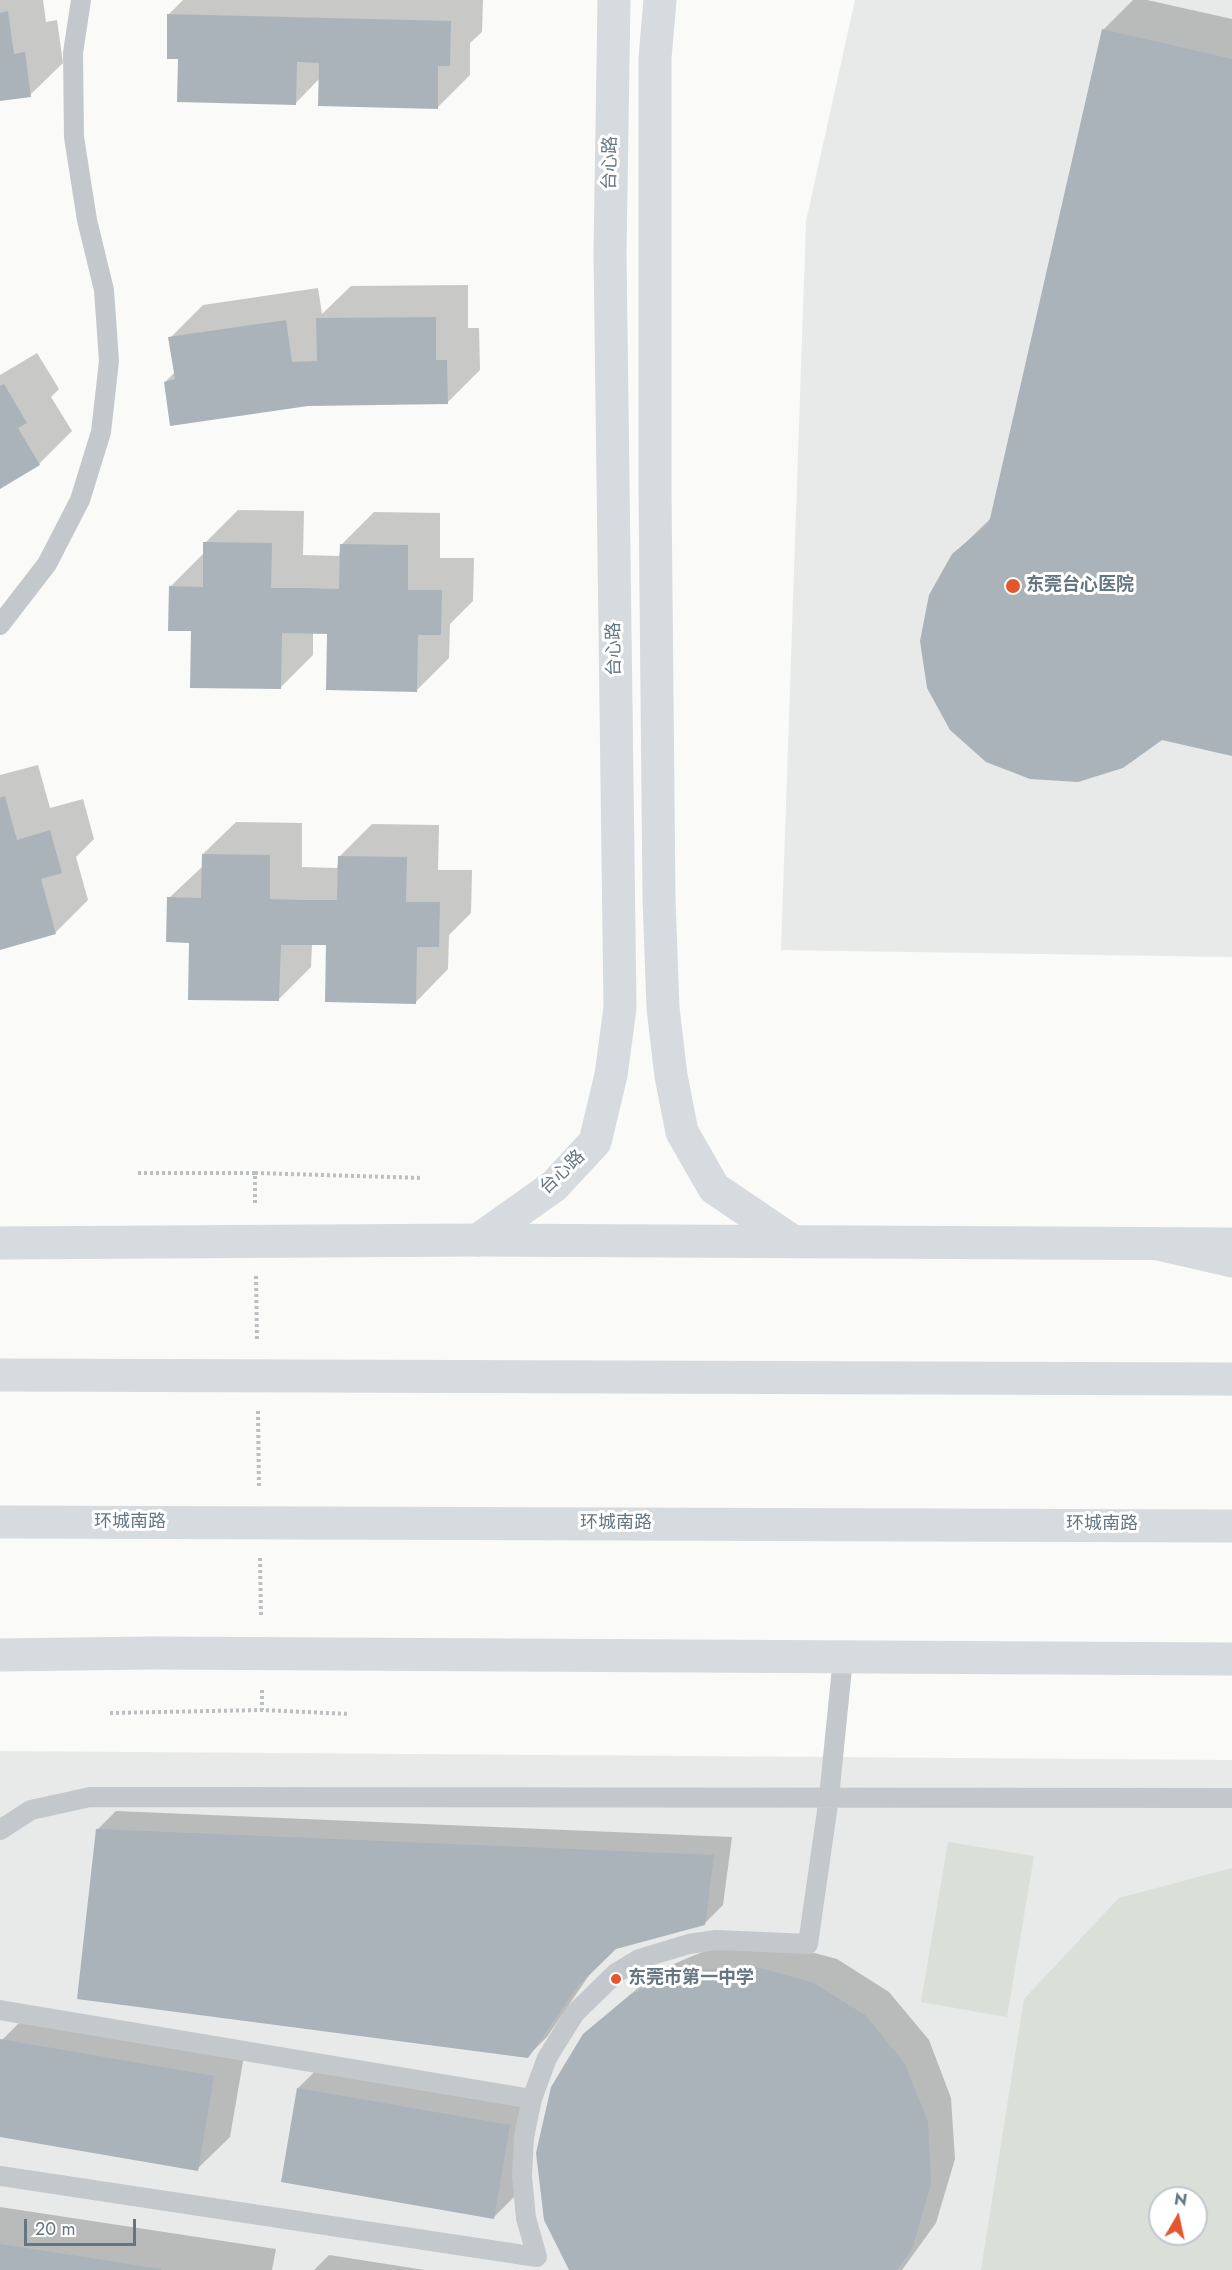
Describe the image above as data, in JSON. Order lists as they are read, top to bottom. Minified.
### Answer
{"streets":{"main road":["台心路","环城南路"]},"places":["东莞台心医院","东莞市第一中学"],"scale_bar":"20 m","north":"top"}
